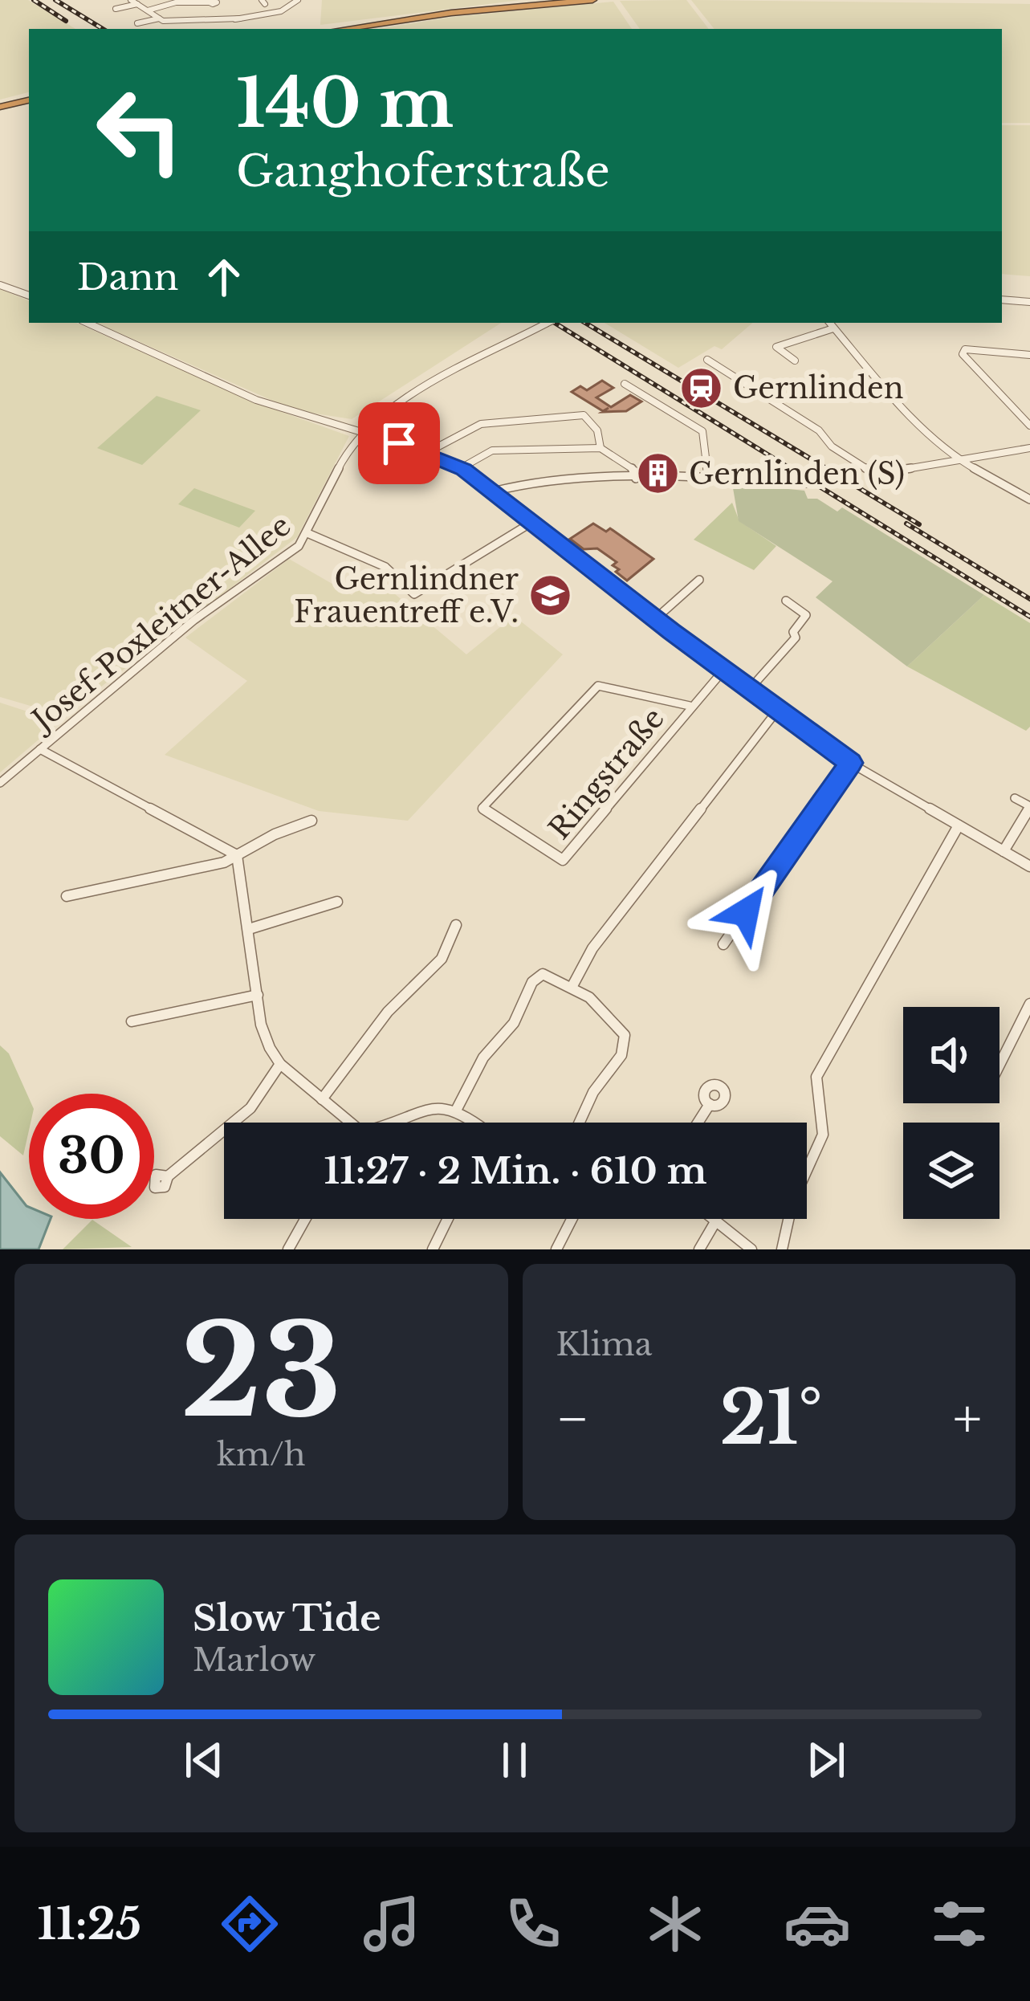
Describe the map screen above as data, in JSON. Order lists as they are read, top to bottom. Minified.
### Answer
{"streets":{"street":["Josef-Poxleitner-Allee","Ringstraße"]},"places":{"station":["Gernlinden"],"building":["Gernlinden (S)"],"school or university":["Gernlindner Frauentreff e.V."]},"page":{"turn":["140 m","Ganghoferstraße"],"then":"Dann","limit":"30","trip":"11:27 · 2 Min. · 610 m","tile":[["23","km/h"],"Klima"],"heat":["−","21°","+"],"song":["Slow Tide","Marlow"],"tabs":"11:25"}}
